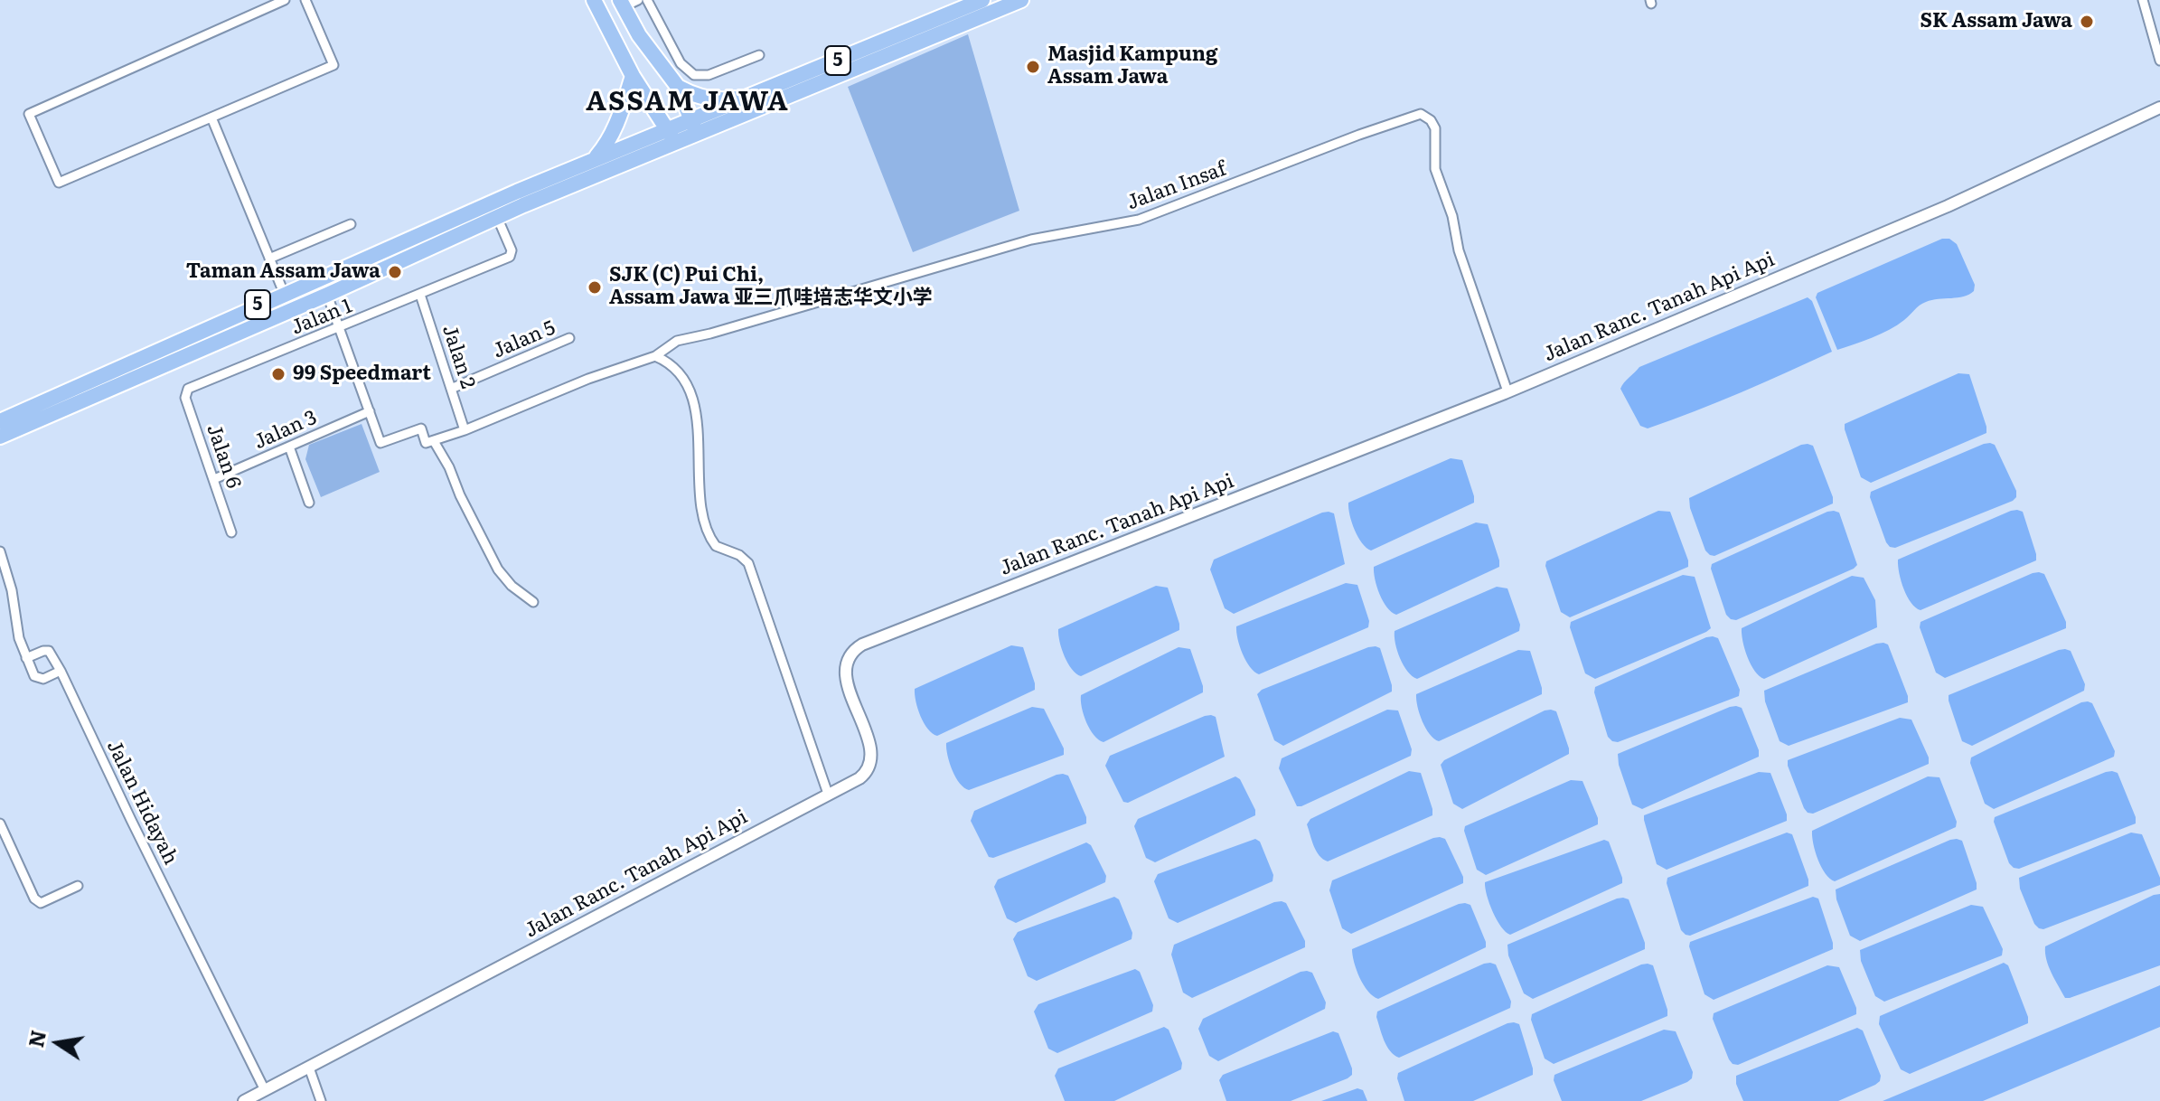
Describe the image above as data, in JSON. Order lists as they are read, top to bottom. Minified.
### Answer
{"streets":{"highway":["5"],"street":["Jalan Insaf","Jalan Ranc. Tanah Api Api","Jalan 1","Jalan 5","Jalan 2","Jalan 3","Jalan 6","Jalan Hidayah"]},"crossings":[["5","Jalan 1"],["Jalan Insaf","Jalan Ranc. Tanah Api Api"],["Jalan Ranc. Tanah Api Api","Jalan Hidayah"],["Jalan 1","Jalan 2"],["Jalan 1","Jalan 6"],["Jalan 5","Jalan 2"],["Jalan 3","Jalan 6"]],"districts":["ASSAM JAWA"],"places":["SK Assam Jawa","Masjid Kampung Assam Jawa","Taman Assam Jawa","SJK (C) Pui Chi, Assam Jawa 亚三爪哇培志华文小学","99 Speedmart"],"north":"left"}
